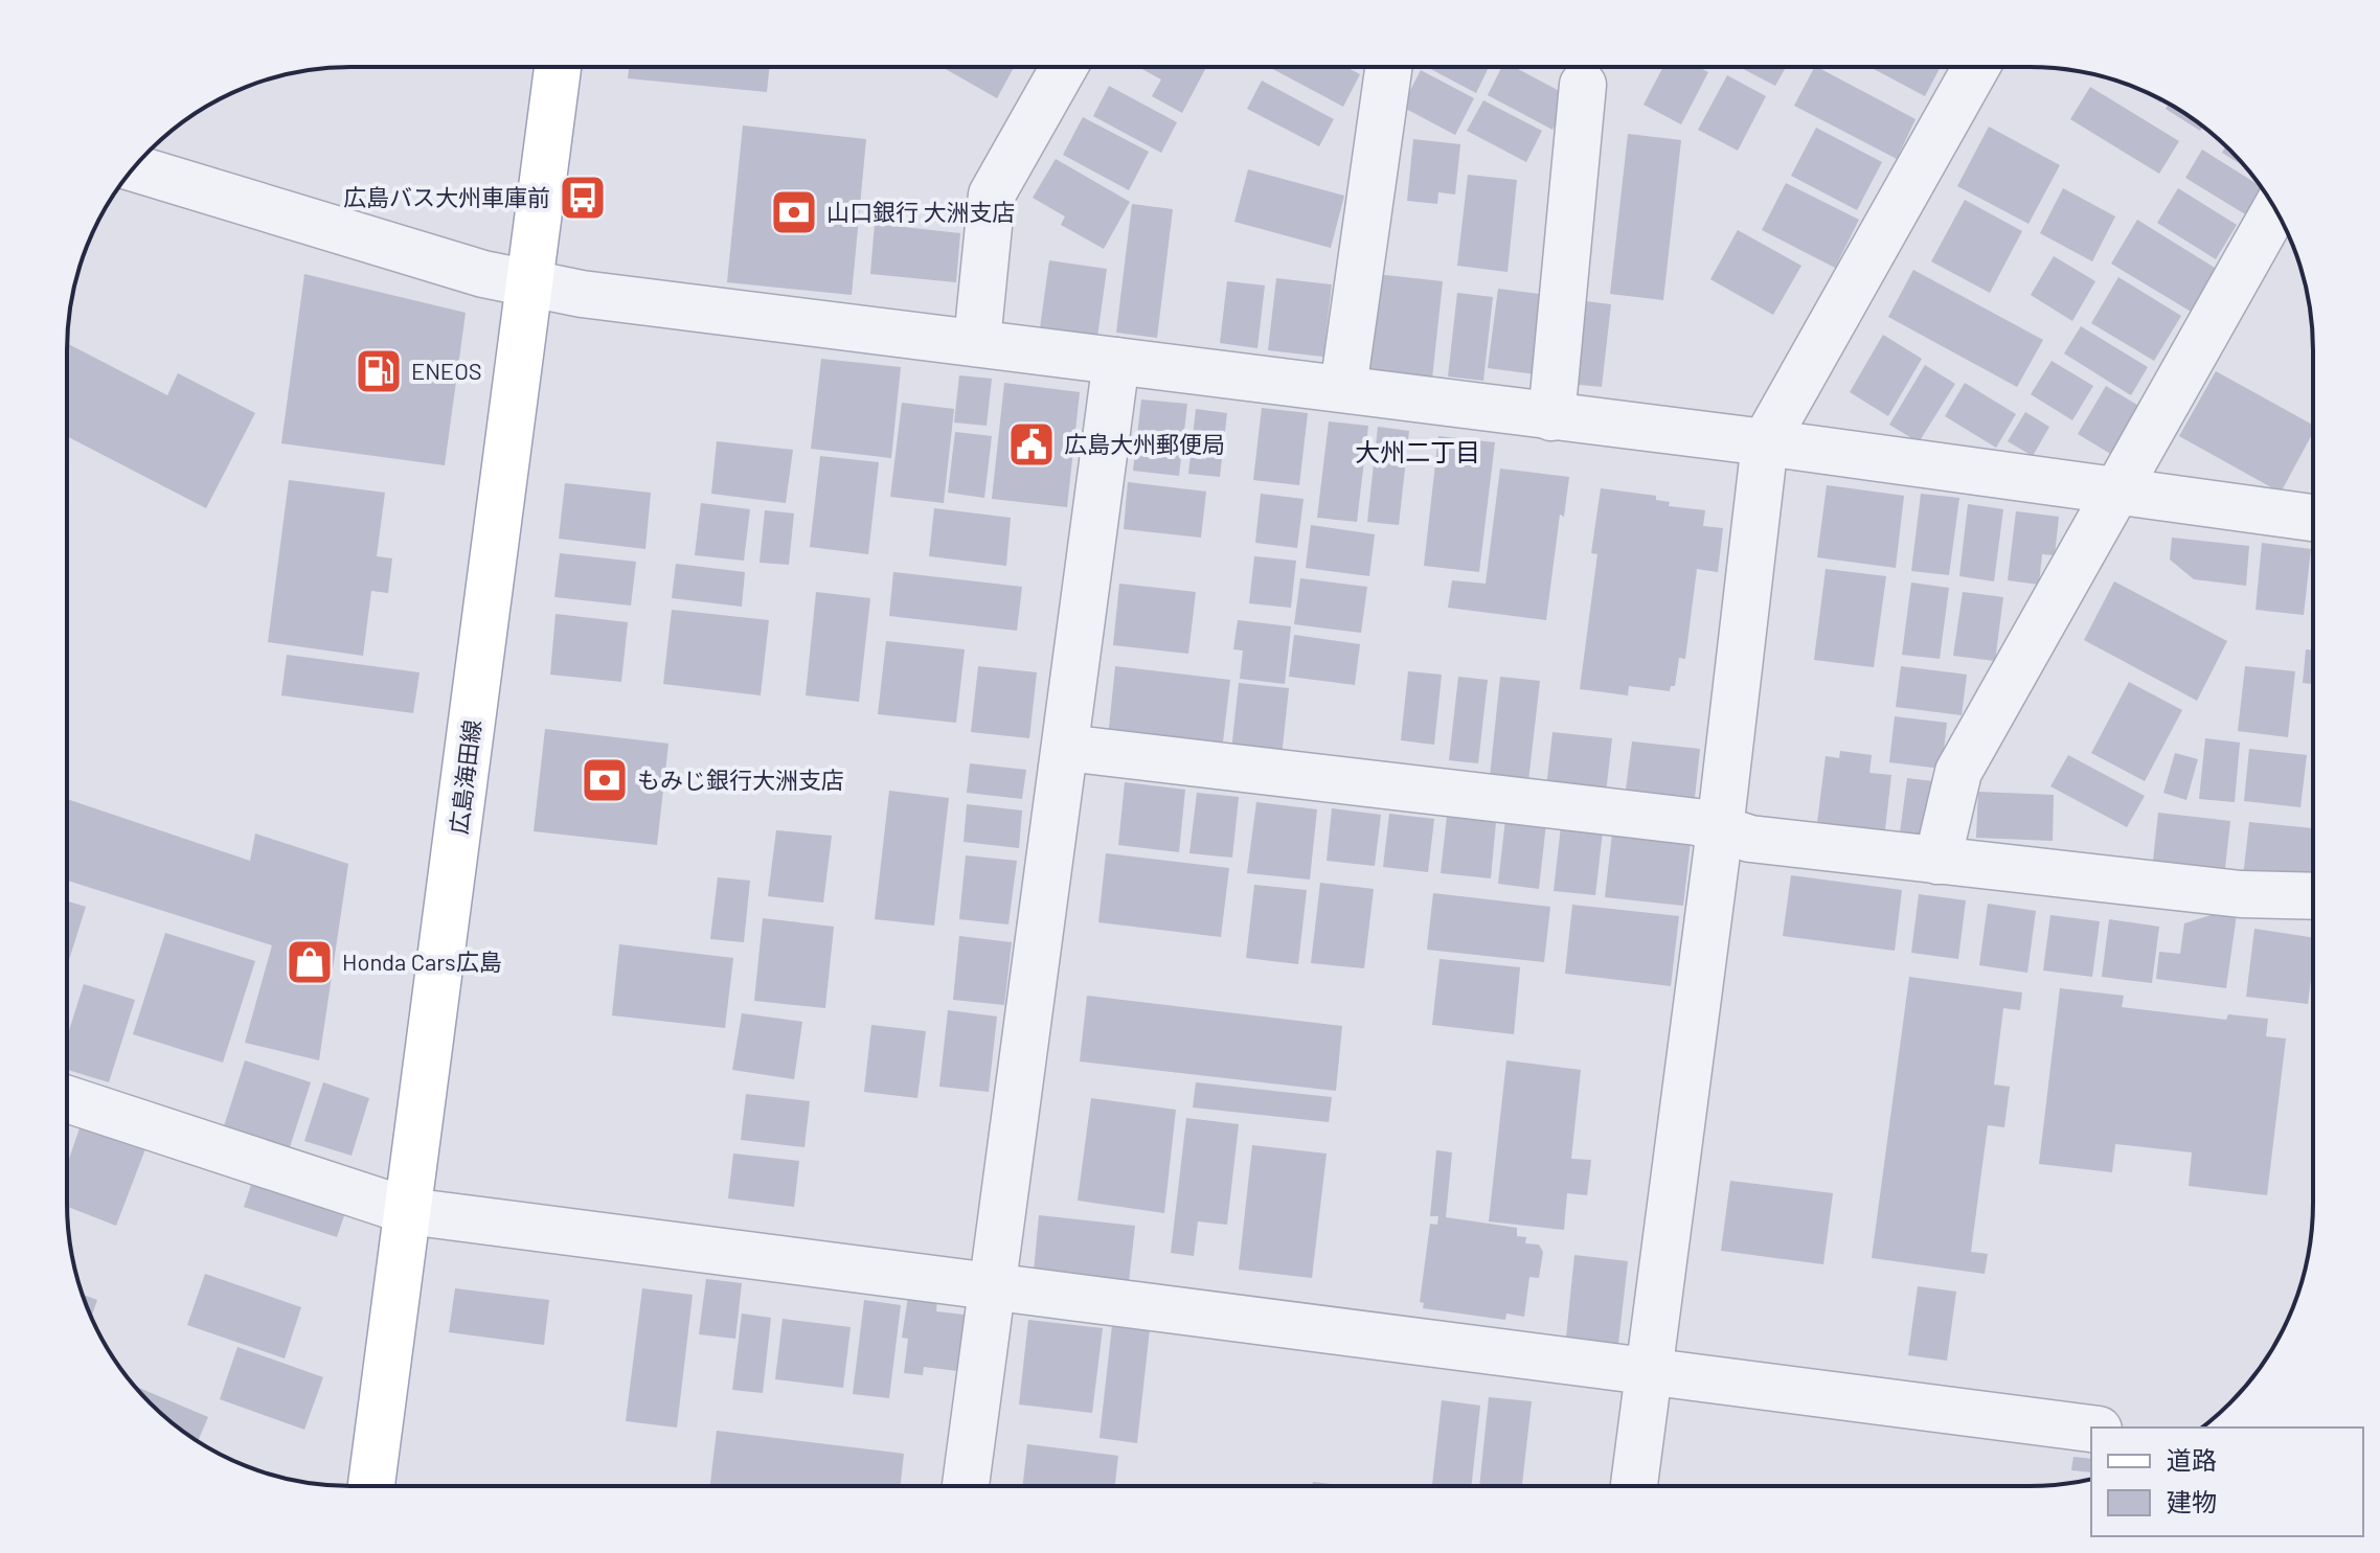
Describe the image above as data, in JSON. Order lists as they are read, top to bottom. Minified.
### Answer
{"streets":{"main road":["広島海田線"]},"districts":["大州二丁目"],"places":{"bus stop":["広島バス大州車庫前"],"bank":["山口銀行 大洲支店","もみじ銀行大洲支店"],"fuel station":["ENEOS"],"public building":["広島大州郵便局"],"shop":["Honda Cars広島"]},"legend":["道路","建物"]}
